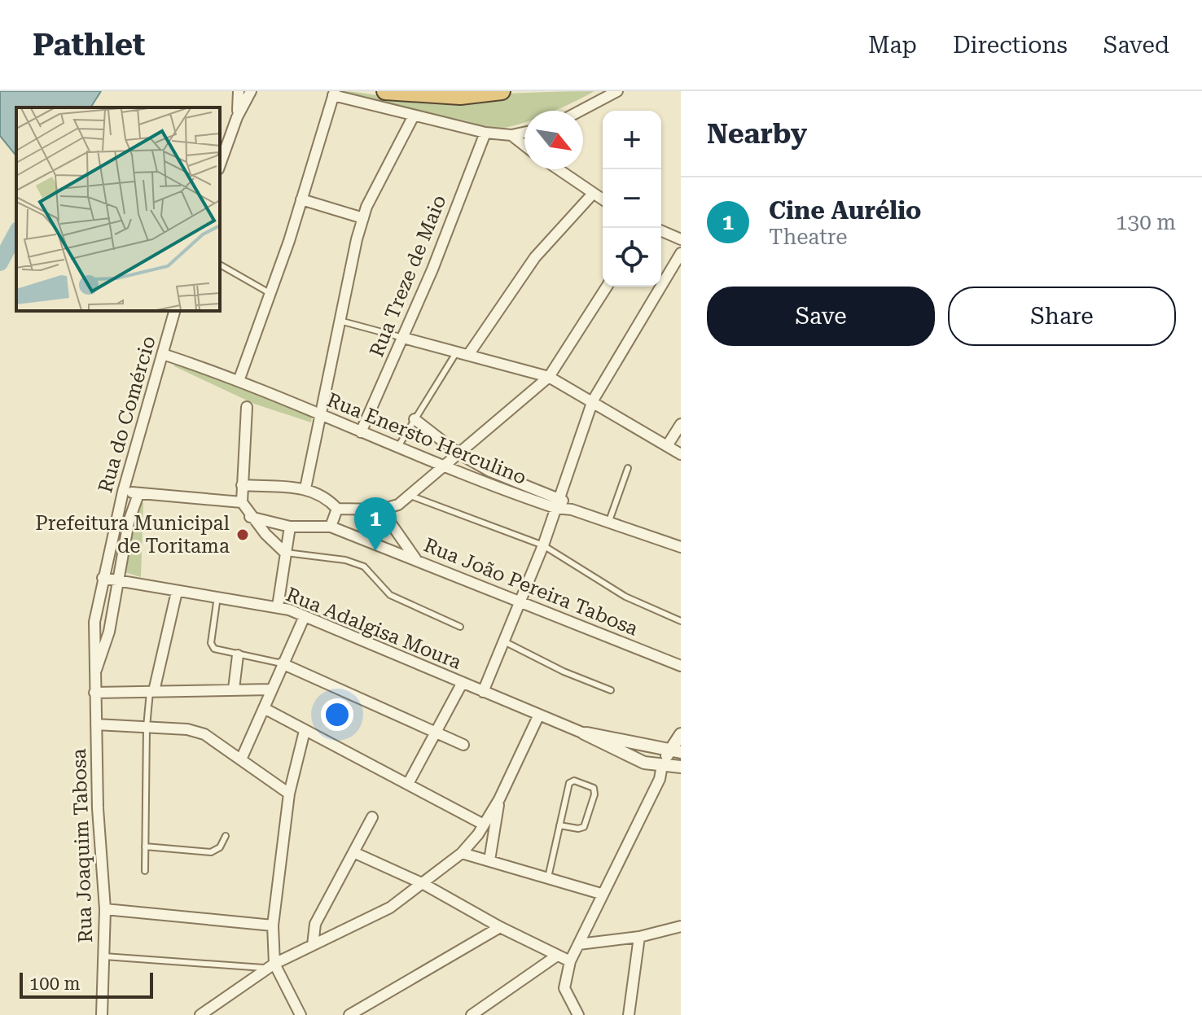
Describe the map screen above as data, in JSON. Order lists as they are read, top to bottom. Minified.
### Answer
{"streets":{"street":["Rua Treze de Maio","Rua do Comércio","Rua Enersto Herculino","Rua João Pereira Tabosa","Rua Adalgisa Moura","Rua Joaquim Tabosa"]},"crossings":[["Rua Treze de Maio","Rua Enersto Herculino"],["Rua do Comércio","Rua Enersto Herculino"],["Rua do Comércio","Rua Adalgisa Moura"],["Rua do Comércio","Rua Joaquim Tabosa"],["Rua Adalgisa Moura","Rua Joaquim Tabosa"]],"places":["Prefeitura Municipal de Toritama"],"scale_bar":"100 m","north":"bottom right","page":{"header":"Pathlet","nav":["Map","Directions","Saved"],"heading":"Nearby","map_buttons":["+","−"],"list":[{"mark":"1","name":"Cine Aurélio","note":"Theatre","value":"130 m"}],"buttons":["Save","Share"],"pins":"1","scale":"100 m"}}
